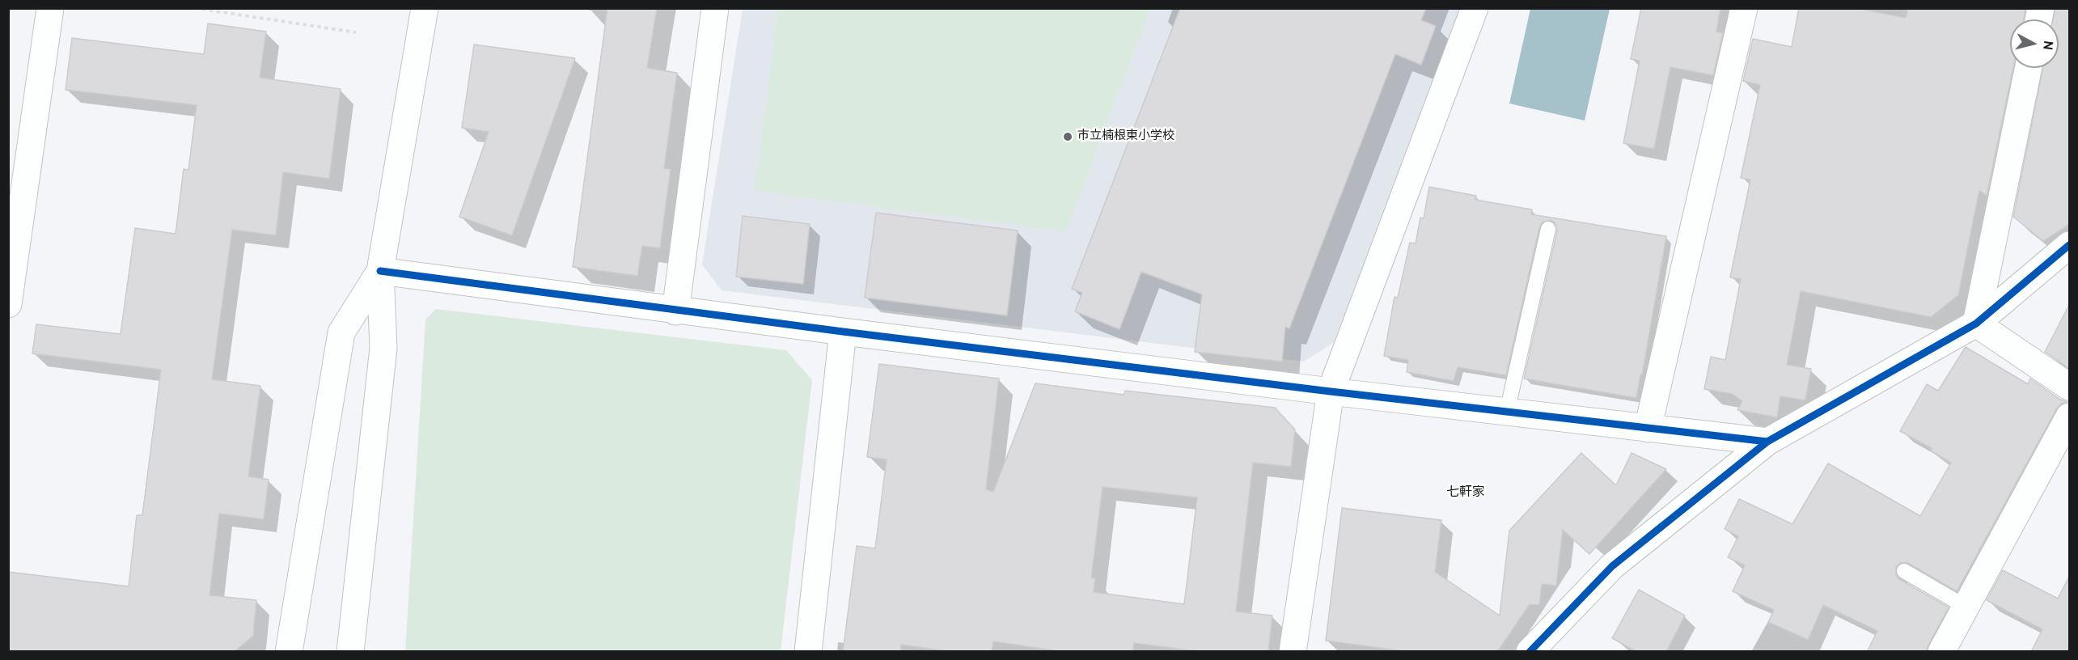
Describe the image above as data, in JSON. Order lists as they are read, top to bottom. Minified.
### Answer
{"districts":["七軒家"],"places":["市立楠根東小学校"],"north":"right"}
